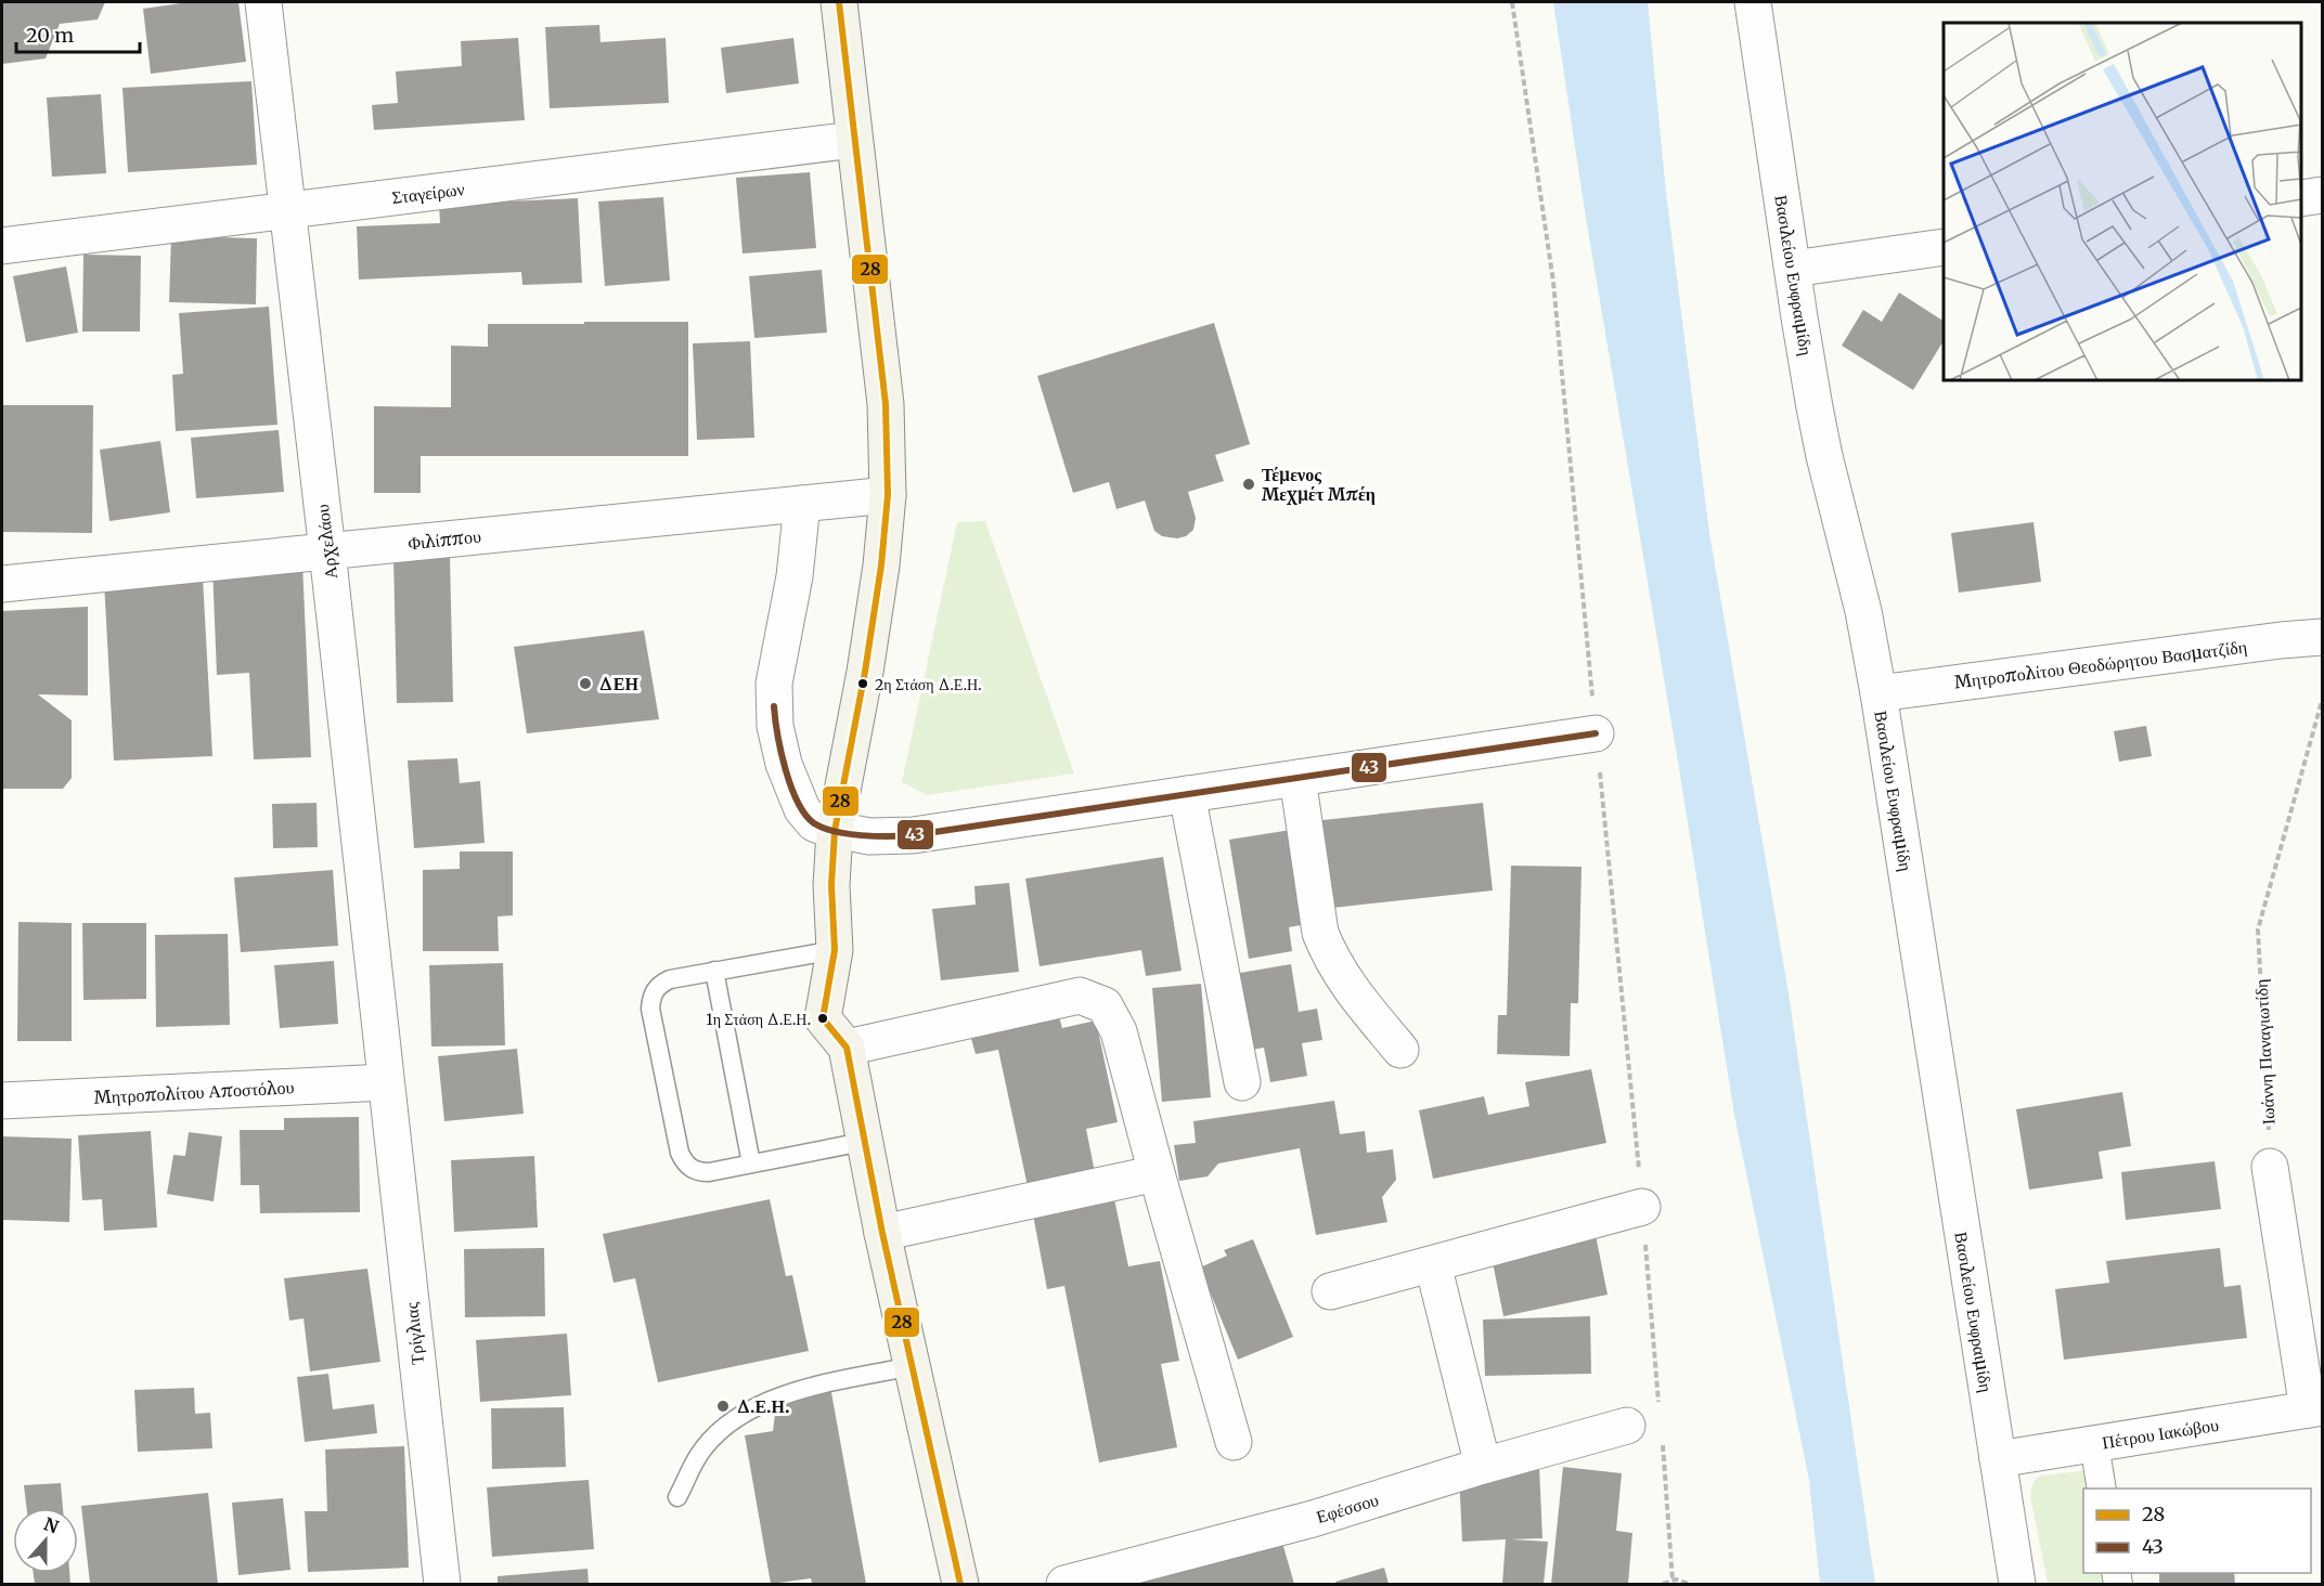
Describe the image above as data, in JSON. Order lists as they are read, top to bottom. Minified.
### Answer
{"streets":{"street":["Σταγείρων","Βασιλείου Ευφραιμίδη","Φιλίππου","Αρχελάου","Μητροπολίτου Θεοδώρητου Βασματζίδη","Μητροπολίτου Αποστόλου","Τρίγλιας","Πέτρου Ιακώβου","Εφέσσου"],"path":["Ιωάννη Παναγιωτίδη"]},"crossings":[["Σταγείρων","Αρχελάου"],["Βασιλείου Ευφραιμίδη","Μητροπολίτου Θεοδώρητου Βασματζίδη"],["Βασιλείου Ευφραιμίδη","Πέτρου Ιακώβου"],["Φιλίππου","Αρχελάου"],["Αρχελάου","Μητροπολίτου Αποστόλου"],["Αρχελάου","Τρίγλιας"],["Μητροπολίτου Αποστόλου","Τρίγλιας"]],"places":["Τέμενος Μεχμέτ Μπέη","ΔΕΗ","2η Στάση Δ.Ε.Η.","1η Στάση Δ.Ε.Η.","Δ.Ε.Η."],"lines":["transit line 28","transit line 43"],"legend":["28","43"],"scale_bar":"20 m","north":"top"}
